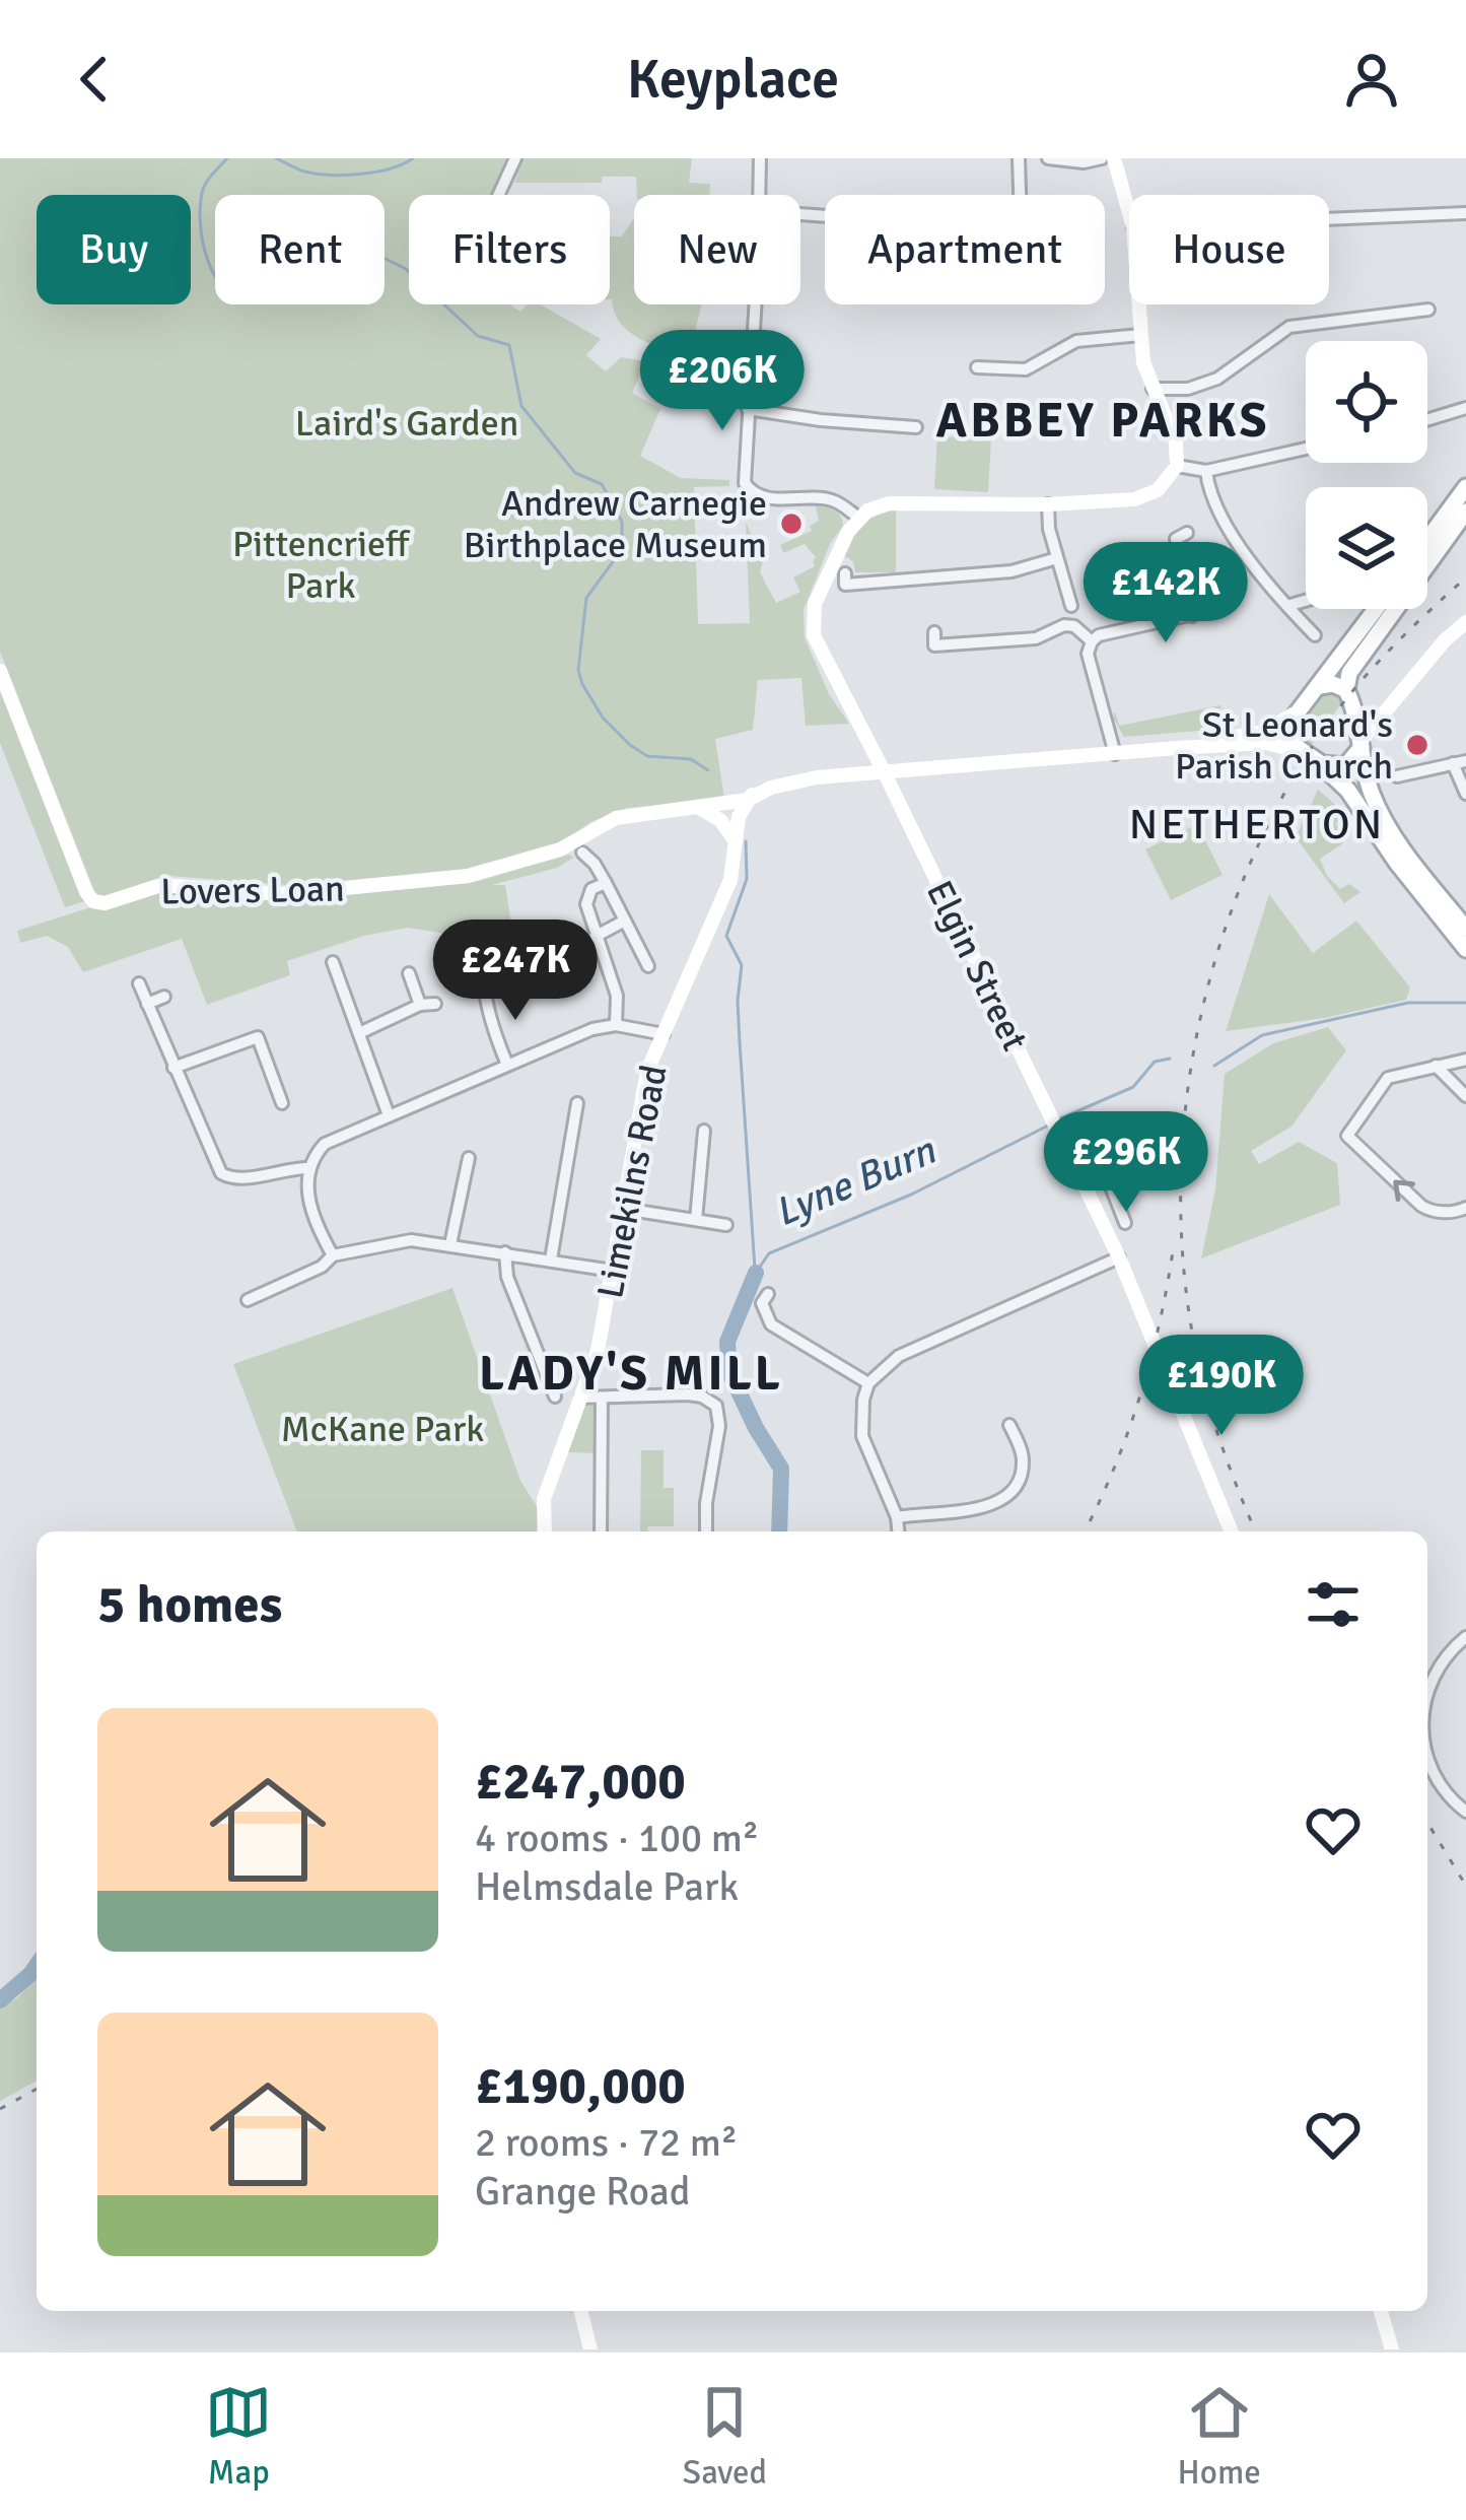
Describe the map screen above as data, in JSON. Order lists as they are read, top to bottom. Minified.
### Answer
{"streets":{"street":["Lovers Loan","Elgin Street","Limekilns Road"]},"crossings":[["Lovers Loan","Elgin Street"],["Lovers Loan","Limekilns Road"]],"districts":["ABBEY PARKS","NETHERTON","LADY'S MILL"],"water":["Lyne Burn"],"parks":["Laird's Garden","Pittencrieff Park","McKane Park"],"places":["Andrew Carnegie Birthplace Museum","St Leonard's Parish Church"],"page":{"header":"Keyplace","chip":["Buy","Rent","Filters","New","Apartment","House"],"price":["£206K","£142K","£247K","£296K","£190K"],"heading":"5 homes","list":[{"name":"£247,000","note":"4 rooms · 100 m² · Helmsdale Park"},{"name":"£190,000","note":"2 rooms · 72 m² · Grange Road"}],"tabs":["Map","Saved","Home"]}}
